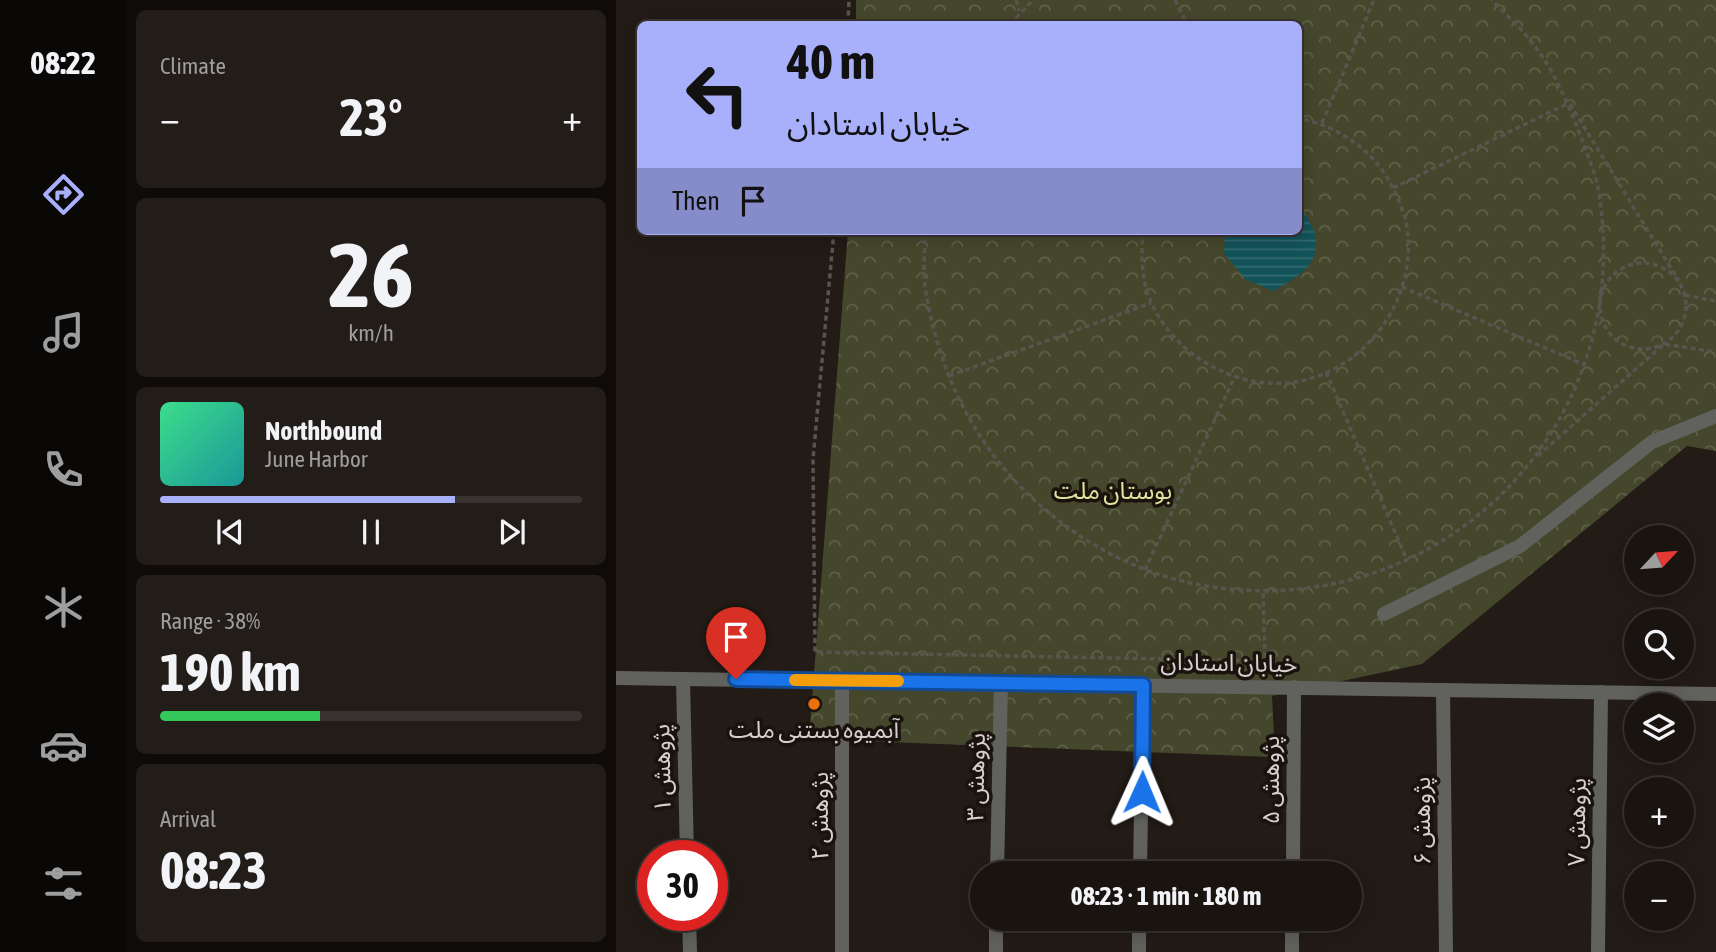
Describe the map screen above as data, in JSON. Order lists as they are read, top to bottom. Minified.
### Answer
{"streets":{"street":["خیابان استادان","پژوهش ۱","پژوهش ۳","پژوهش ۵","پژوهش ۲","پژوهش ۶","پژوهش ۷"]},"crossings":[["خیابان استادان","پژوهش ۱"],["خیابان استادان","پژوهش ۳"],["خیابان استادان","پژوهش ۵"],["خیابان استادان","پژوهش ۲"],["خیابان استادان","پژوهش ۶"],["خیابان استادان","پژوهش ۷"]],"parks":["بوستان ملت"],"places":["آبمیوه بستنی ملت"],"north":"top right","page":{"tabs":"08:22","tile":["Climate",["26","km/h"],["Range · 38%","190 km"],["Arrival","08:23"]],"turn":["40 m","خیابان استادان"],"heat":["−","23°","+"],"then":"Then","song":["Northbound","June Harbor"],"map_buttons":["+","−"],"limit":"30","trip":"08:23 · 1 min · 180 m"}}
